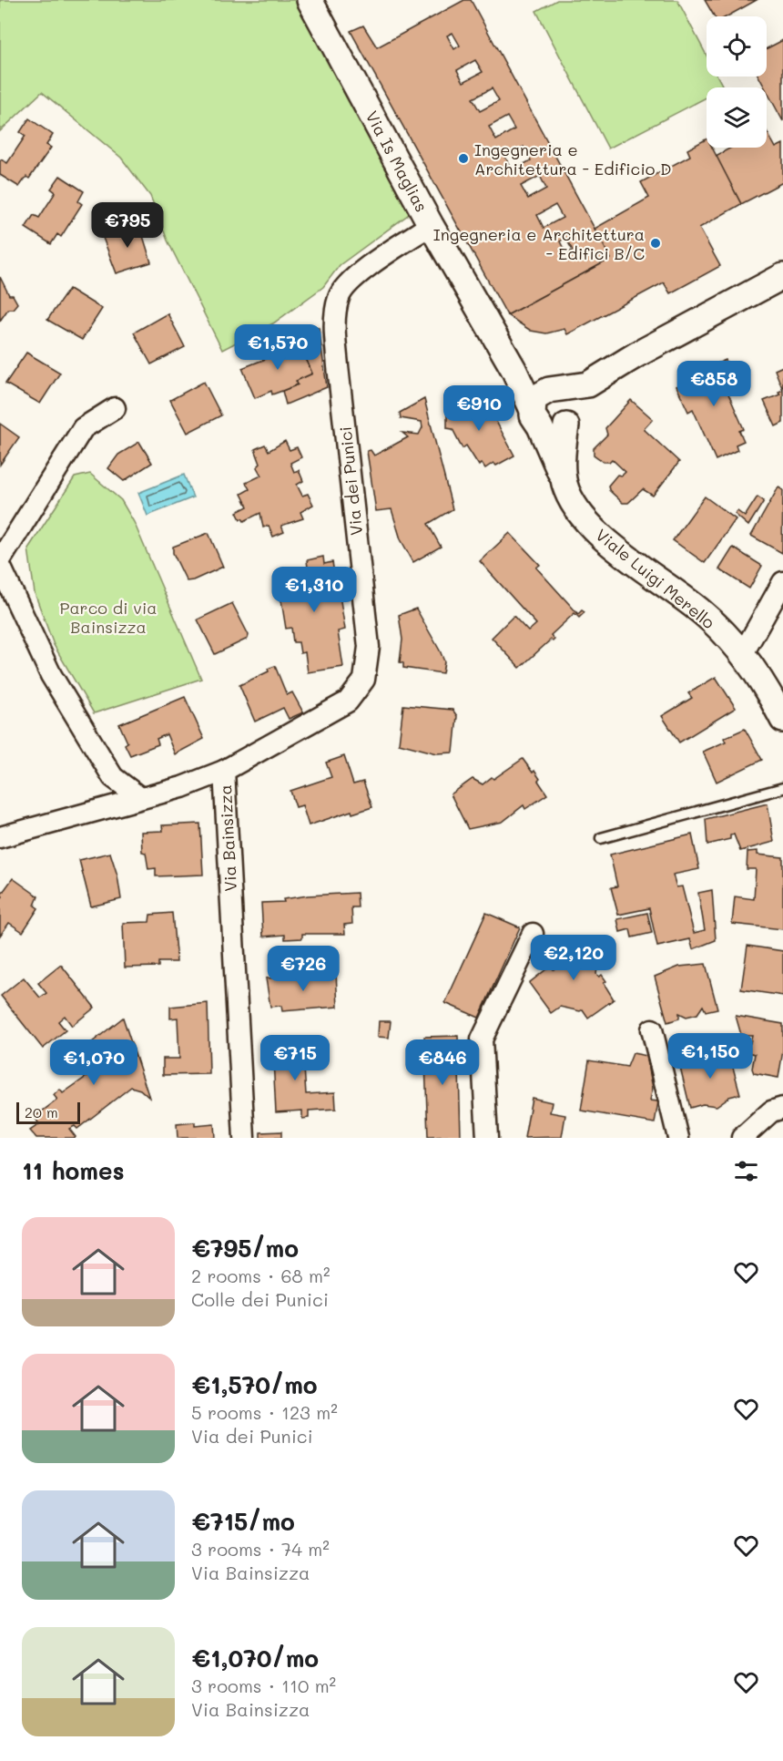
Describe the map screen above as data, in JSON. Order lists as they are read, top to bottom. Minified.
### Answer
{"streets":{"street":["Via Is Maglias","Via dei Punici","Viale Luigi Merello","Via Bainsizza"]},"crossings":[["Via Is Maglias","Via dei Punici"],["Via Is Maglias","Viale Luigi Merello"],["Via dei Punici","Via Bainsizza"]],"parks":["Parco di via Bainsizza"],"places":["Ingegneria e Architettura - Edificio D","Ingegneria e Architettura - Edifici B/C"],"scale_bar":"20 m","page":{"price":["€795","€1,570","€858","€910","€1,310","€2,120","€726","€1,150","€715","€1,070","€846"],"scale":"20 m","heading":"11 homes","list":[{"name":"€795/mo","note":"2 rooms · 68 m² · Colle dei Punici"},{"name":"€1,570/mo","note":"5 rooms · 123 m² · Via dei Punici"},{"name":"€715/mo","note":"3 rooms · 74 m² · Via Bainsizza"},{"name":"€1,070/mo","note":"3 rooms · 110 m² · Via Bainsizza"}]}}
